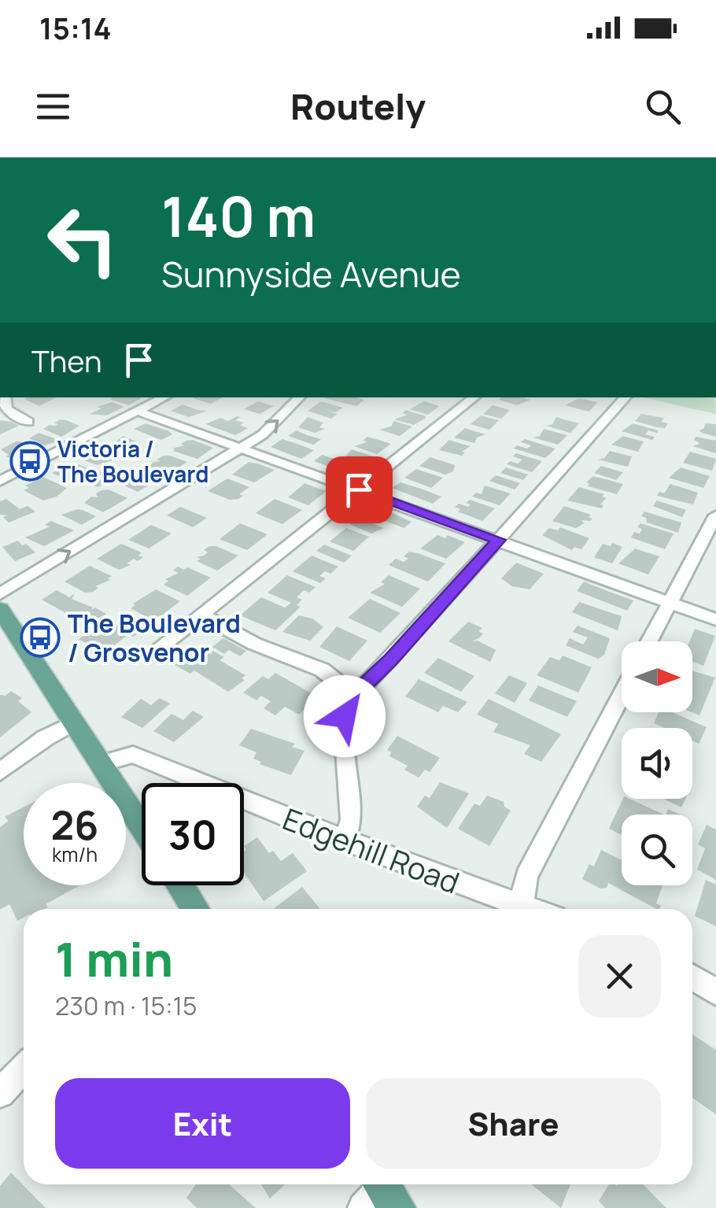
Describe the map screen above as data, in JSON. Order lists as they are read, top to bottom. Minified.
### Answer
{"streets":{"street":["Edgehill Road"]},"places":{"bus stop":["Victoria / The Boulevard","The Boulevard / Grosvenor"]},"north":"right","page":{"status":"15:14","header":"Routely","turn":["140 m","Sunnyside Avenue"],"then":"Then","speed":"26 km/h","limit":"30","heading":["1 min","230 m · 15:15"],"buttons":["Exit","Share"]}}
